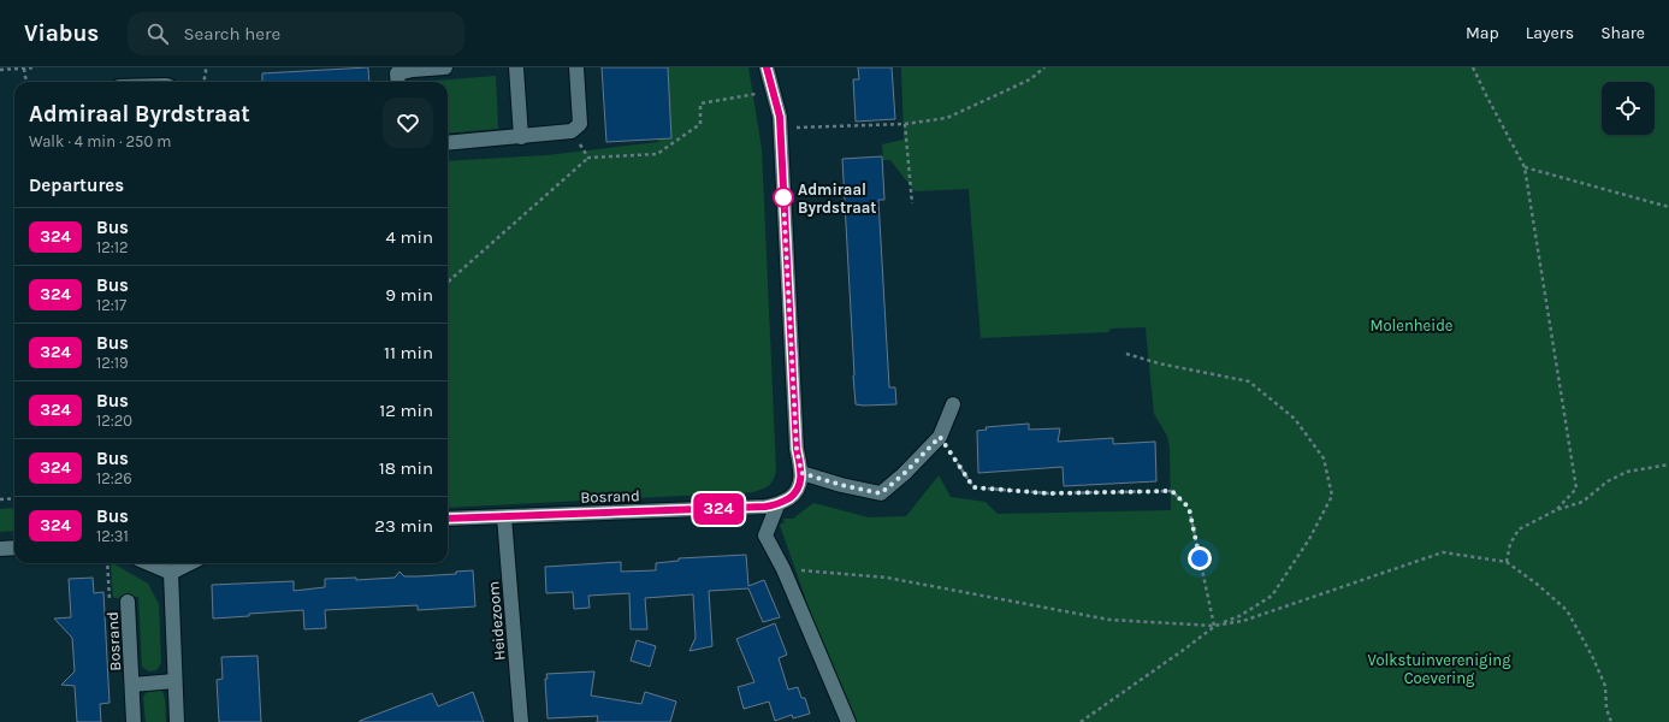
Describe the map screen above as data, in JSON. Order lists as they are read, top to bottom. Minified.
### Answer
{"streets":{"street":["Bosrand","Heidezoom"]},"crossings":[["Bosrand","Heidezoom"]],"parks":["Molenheide","Volkstuinvereniging Coevering"],"places":["Admiraal Byrdstraat"],"lines":["bus line 324"],"page":{"header":"Viabus","search":"Search here","nav":["Map","Layers","Share"],"on_map":"324","heading":[["Admiraal Byrdstraat","Walk · 4 min · 250 m"],"Departures"],"list":[{"mark":"324","name":"Bus","note":"12:12","value":"4 min"},{"mark":"324","name":"Bus","note":"12:17","value":"9 min"},{"mark":"324","name":"Bus","note":"12:19","value":"11 min"},{"mark":"324","name":"Bus","note":"12:20","value":"12 min"},{"mark":"324","name":"Bus","note":"12:26","value":"18 min"},{"mark":"324","name":"Bus","note":"12:31","value":"23 min"}]}}
